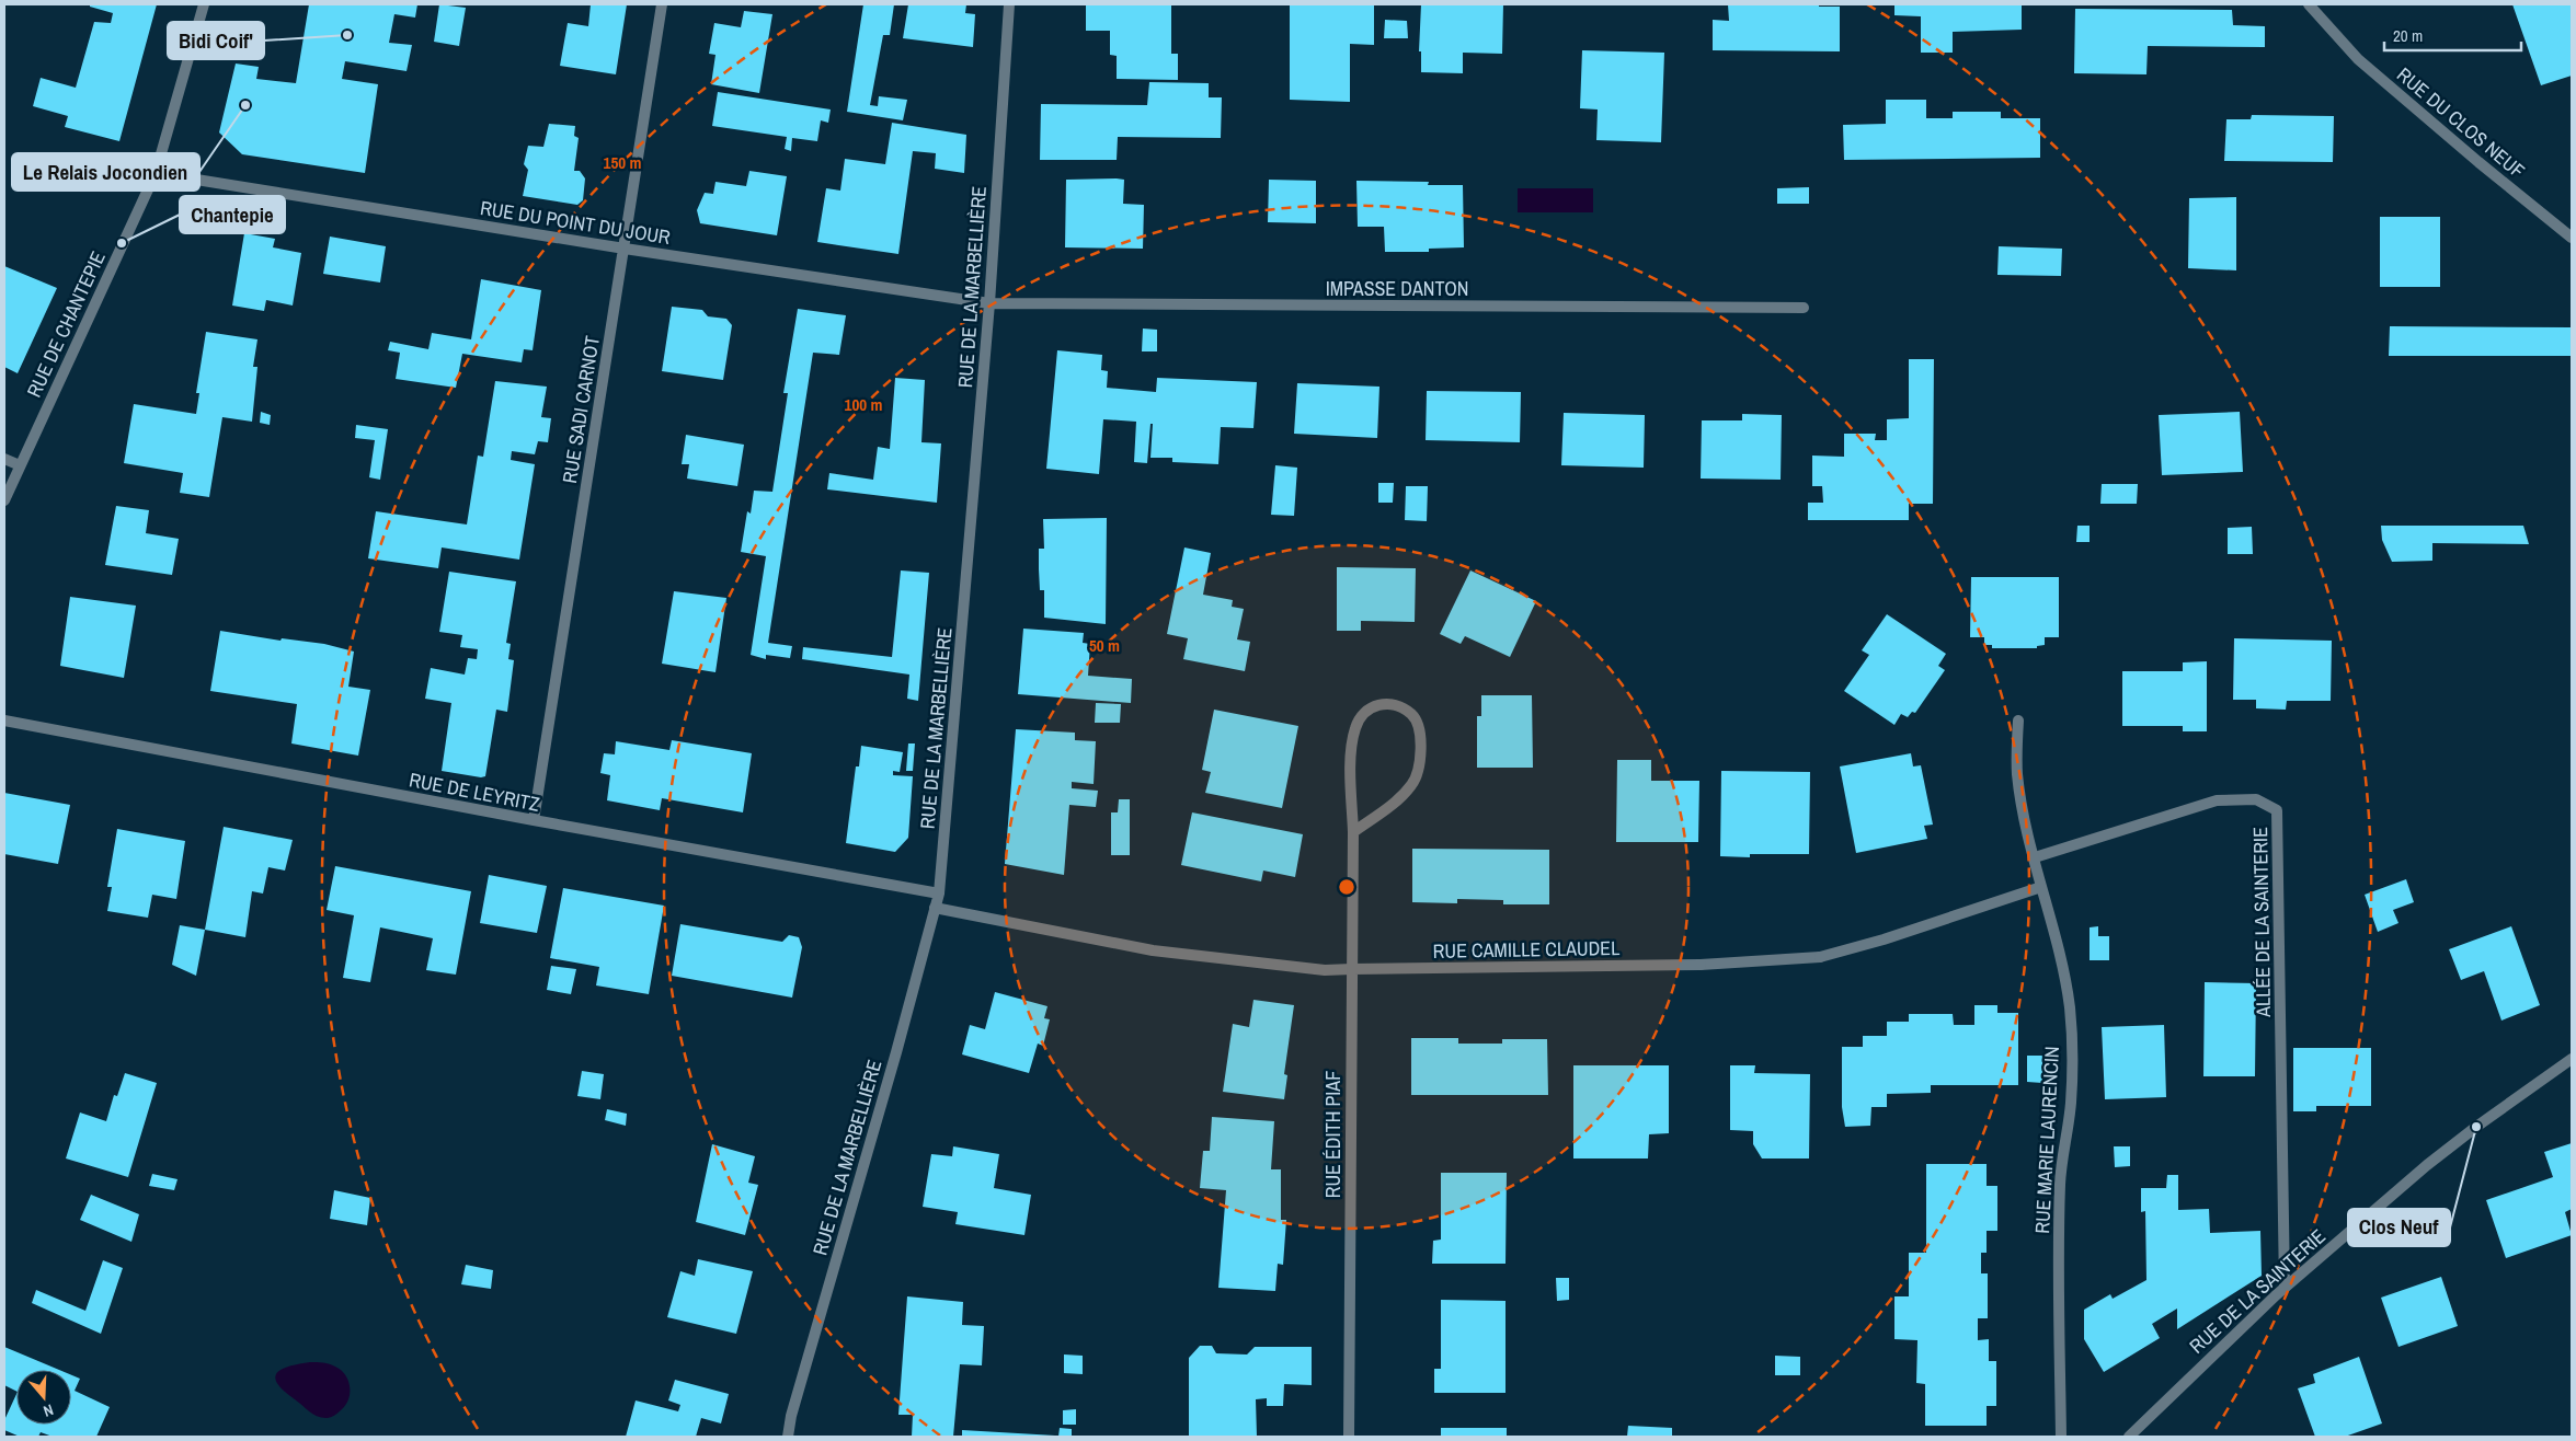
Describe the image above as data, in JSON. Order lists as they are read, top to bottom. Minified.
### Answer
{"streets":{"street":["RUE DU CLOS NEUF","RUE DU POINT DU JOUR","RUE DE LA MARBELLIÈRE","IMPASSE DANTON","RUE DE CHANTEPIE","RUE SADI CARNOT","RUE DE LEYRITZ","ALLÉE DE LA SAINTERIE","RUE CAMILLE CLAUDEL","RUE ÉDITH PIAF","RUE MARIE LAURENCIN","RUE DE LA SAINTERIE"]},"crossings":[["RUE DU POINT DU JOUR","RUE DE LA MARBELLIÈRE"],["RUE DU POINT DU JOUR","IMPASSE DANTON"],["RUE DU POINT DU JOUR","RUE DE CHANTEPIE"],["RUE DU POINT DU JOUR","RUE SADI CARNOT"],["RUE DE LA MARBELLIÈRE","IMPASSE DANTON"],["RUE DE LA MARBELLIÈRE","RUE DE LEYRITZ"],["RUE DE LA MARBELLIÈRE","RUE CAMILLE CLAUDEL"],["RUE SADI CARNOT","RUE DE LEYRITZ"],["ALLÉE DE LA SAINTERIE","RUE MARIE LAURENCIN"],["ALLÉE DE LA SAINTERIE","RUE DE LA SAINTERIE"],["RUE CAMILLE CLAUDEL","RUE ÉDITH PIAF"],["RUE CAMILLE CLAUDEL","RUE MARIE LAURENCIN"]],"places":["Bidi Coif'","Le Relais Jocondien","Chantepie","Clos Neuf"],"scale_bar":"20 m","north":"bottom","rings":["150 m","100 m","50 m"]}
